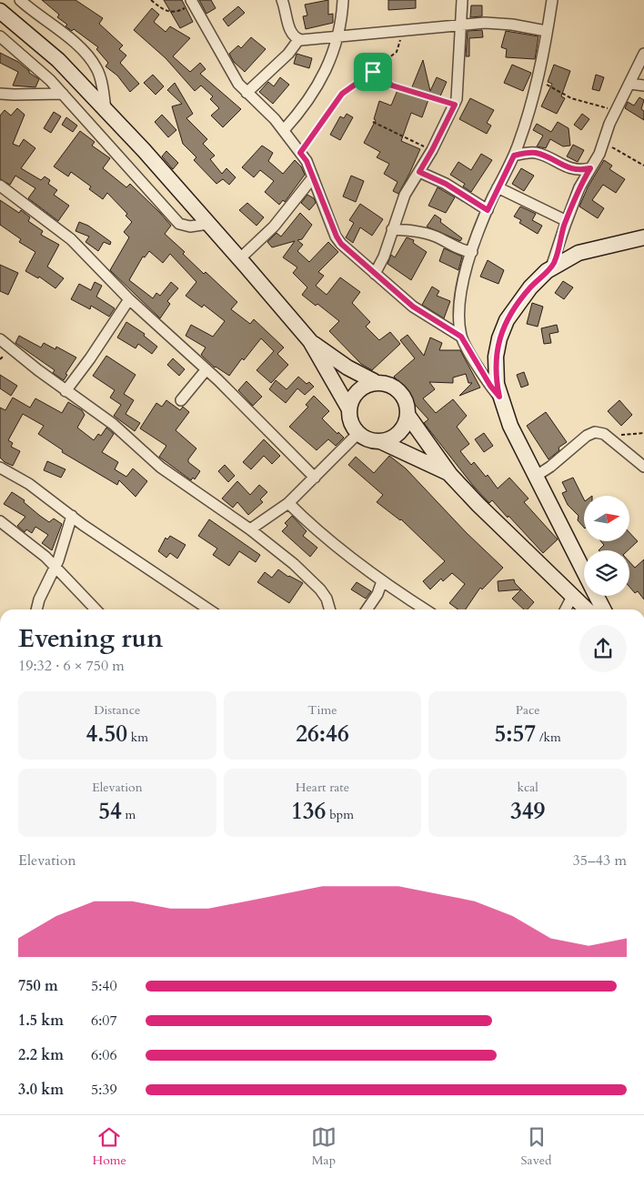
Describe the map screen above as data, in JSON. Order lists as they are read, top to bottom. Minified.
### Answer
{"north":"right","page":{"heading":["Evening run","19:32 · 6 × 750 m"],"stats":[["Distance","4.50 km"],["Time","26:46"],["Pace","5:57 /km"],["Elevation","54 m"],["Heart rate","136 bpm"],["kcal","349"]],"chart":["Elevation","35–43 m"],"list":[{"name":"750 m","note":"5:40"},{"name":"1.5 km","note":"6:07"},{"name":"2.2 km","note":"6:06"},{"name":"3.0 km","note":"5:39"}],"tabs":["Home","Map","Saved"]}}
